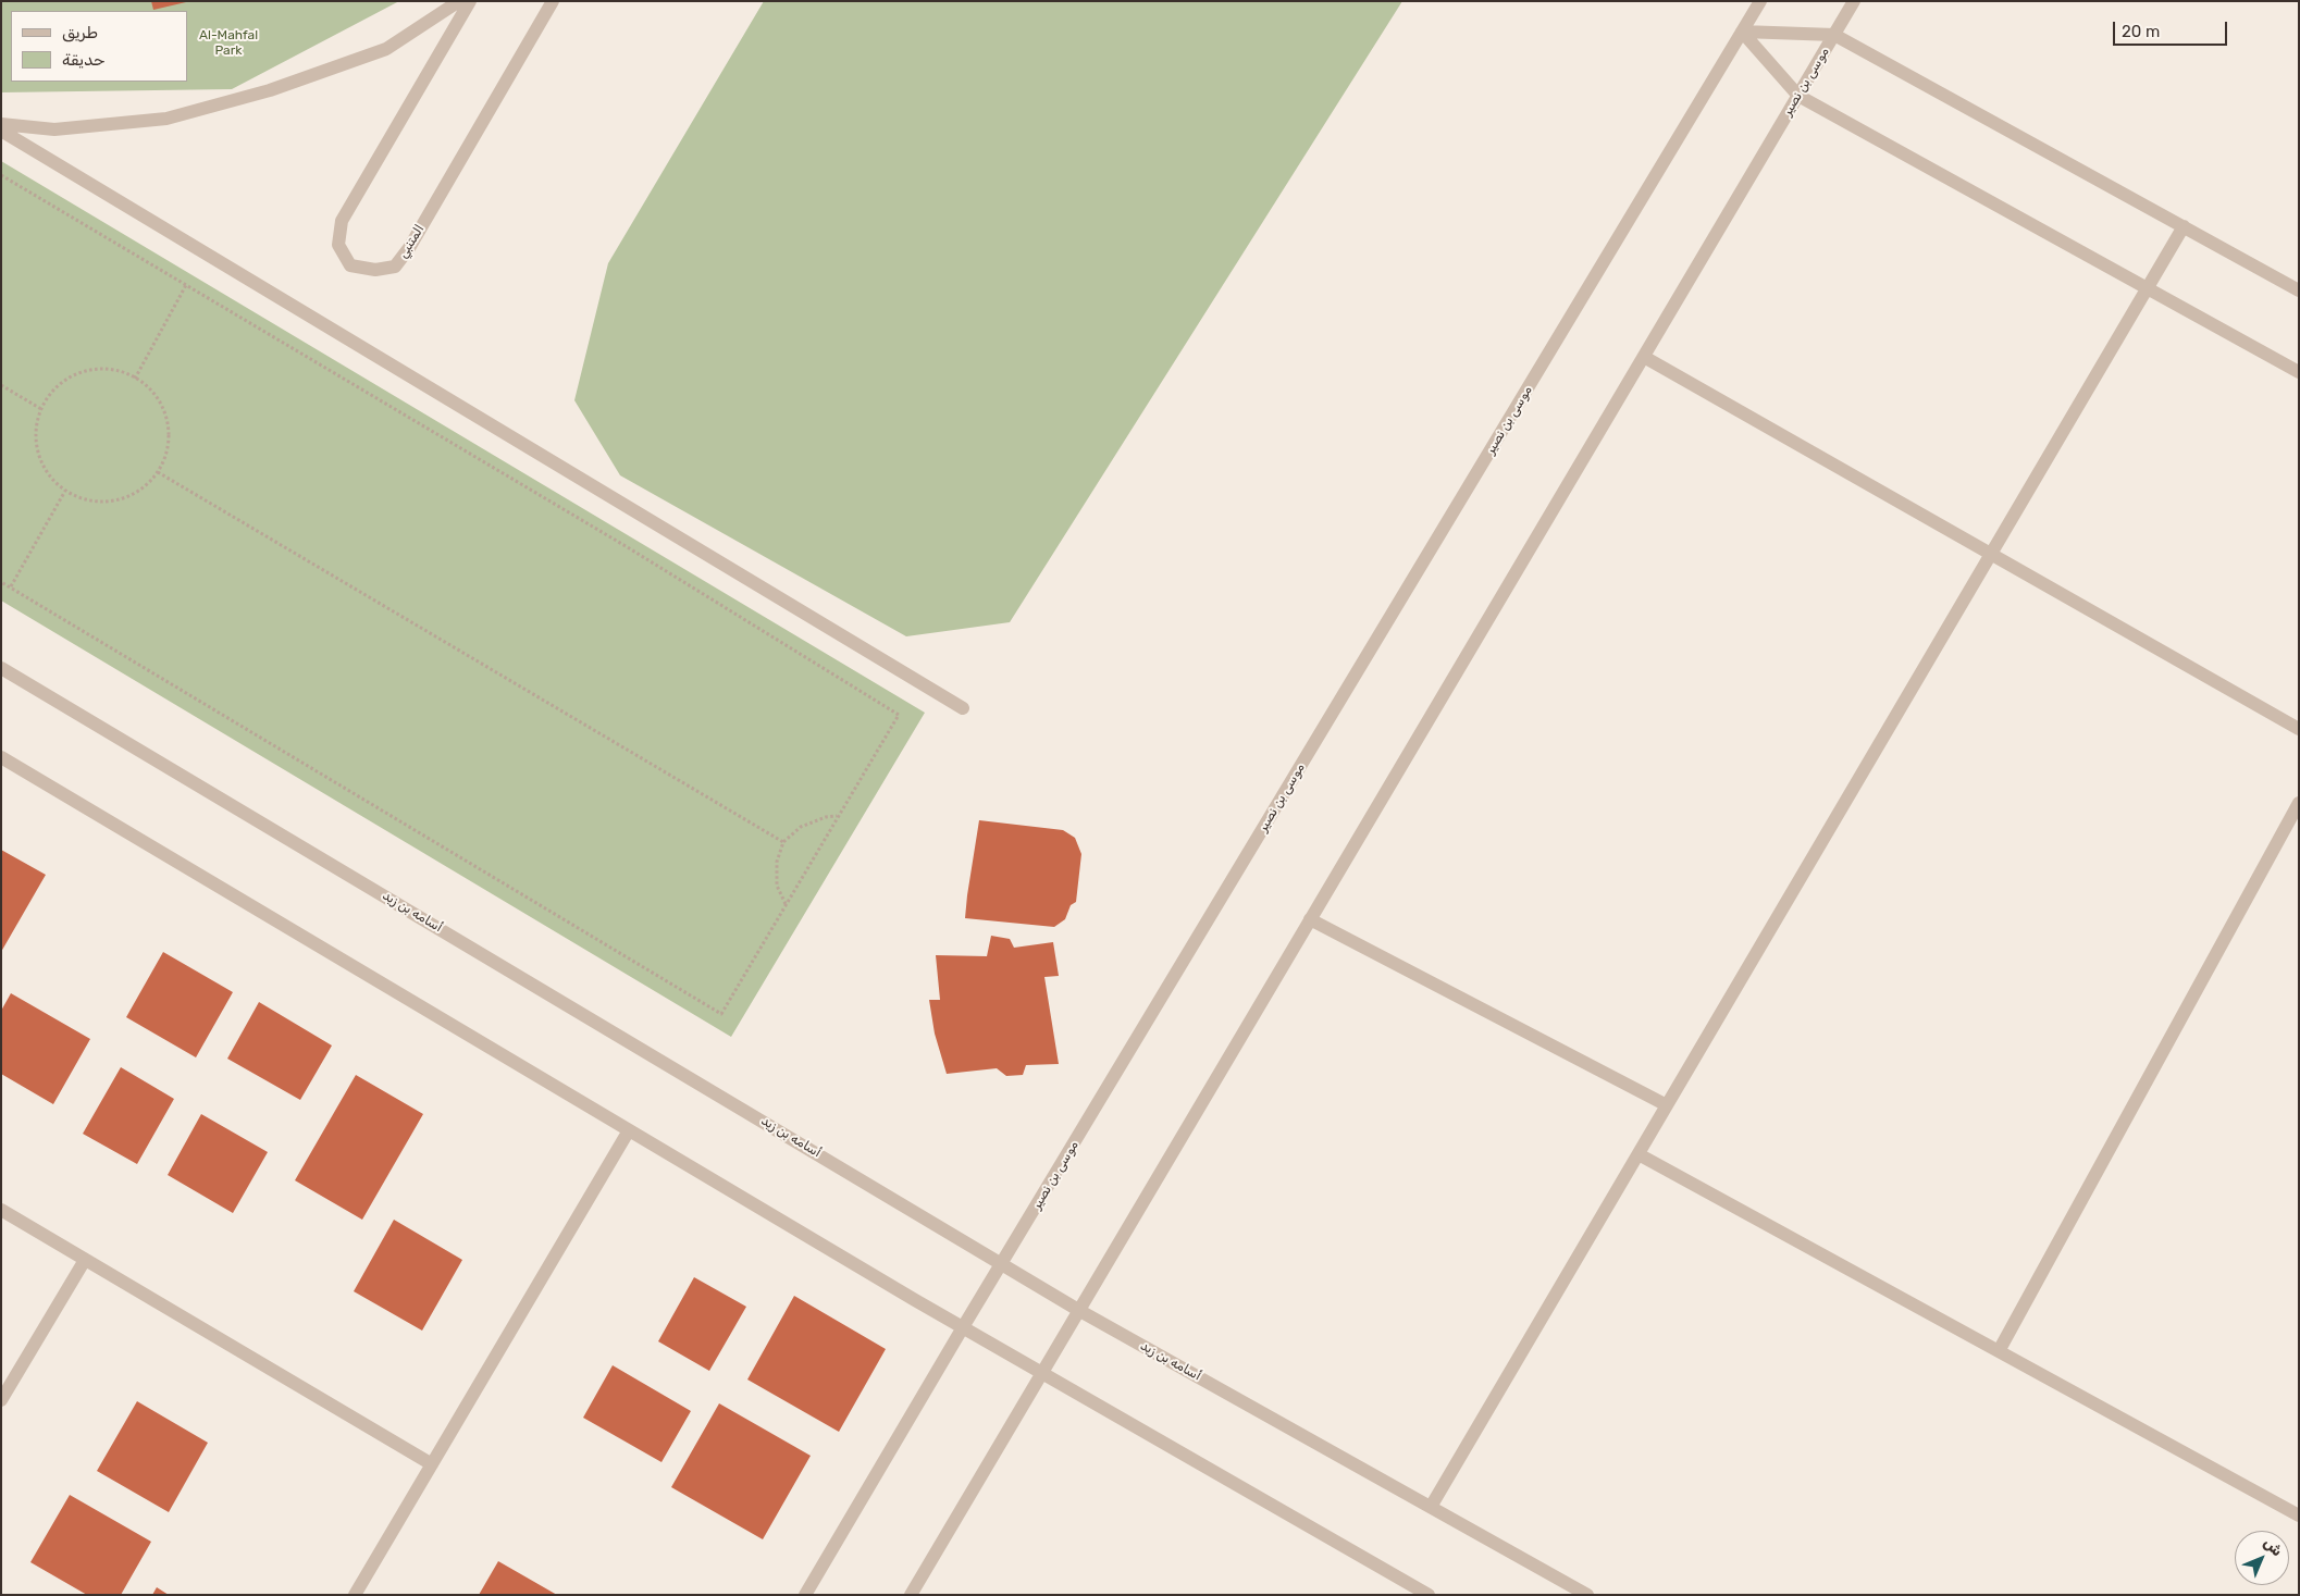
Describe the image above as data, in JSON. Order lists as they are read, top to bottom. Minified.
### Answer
{"streets":{"street":["موسى بن نصير","المتنبي","أسامه بن زيد"]},"crossings":[["موسى بن نصير","أسامه بن زيد"]],"parks":["Al-Mahfal Park"],"legend":["طريق","حديقة"],"scale_bar":"20 m","north":"top right"}
